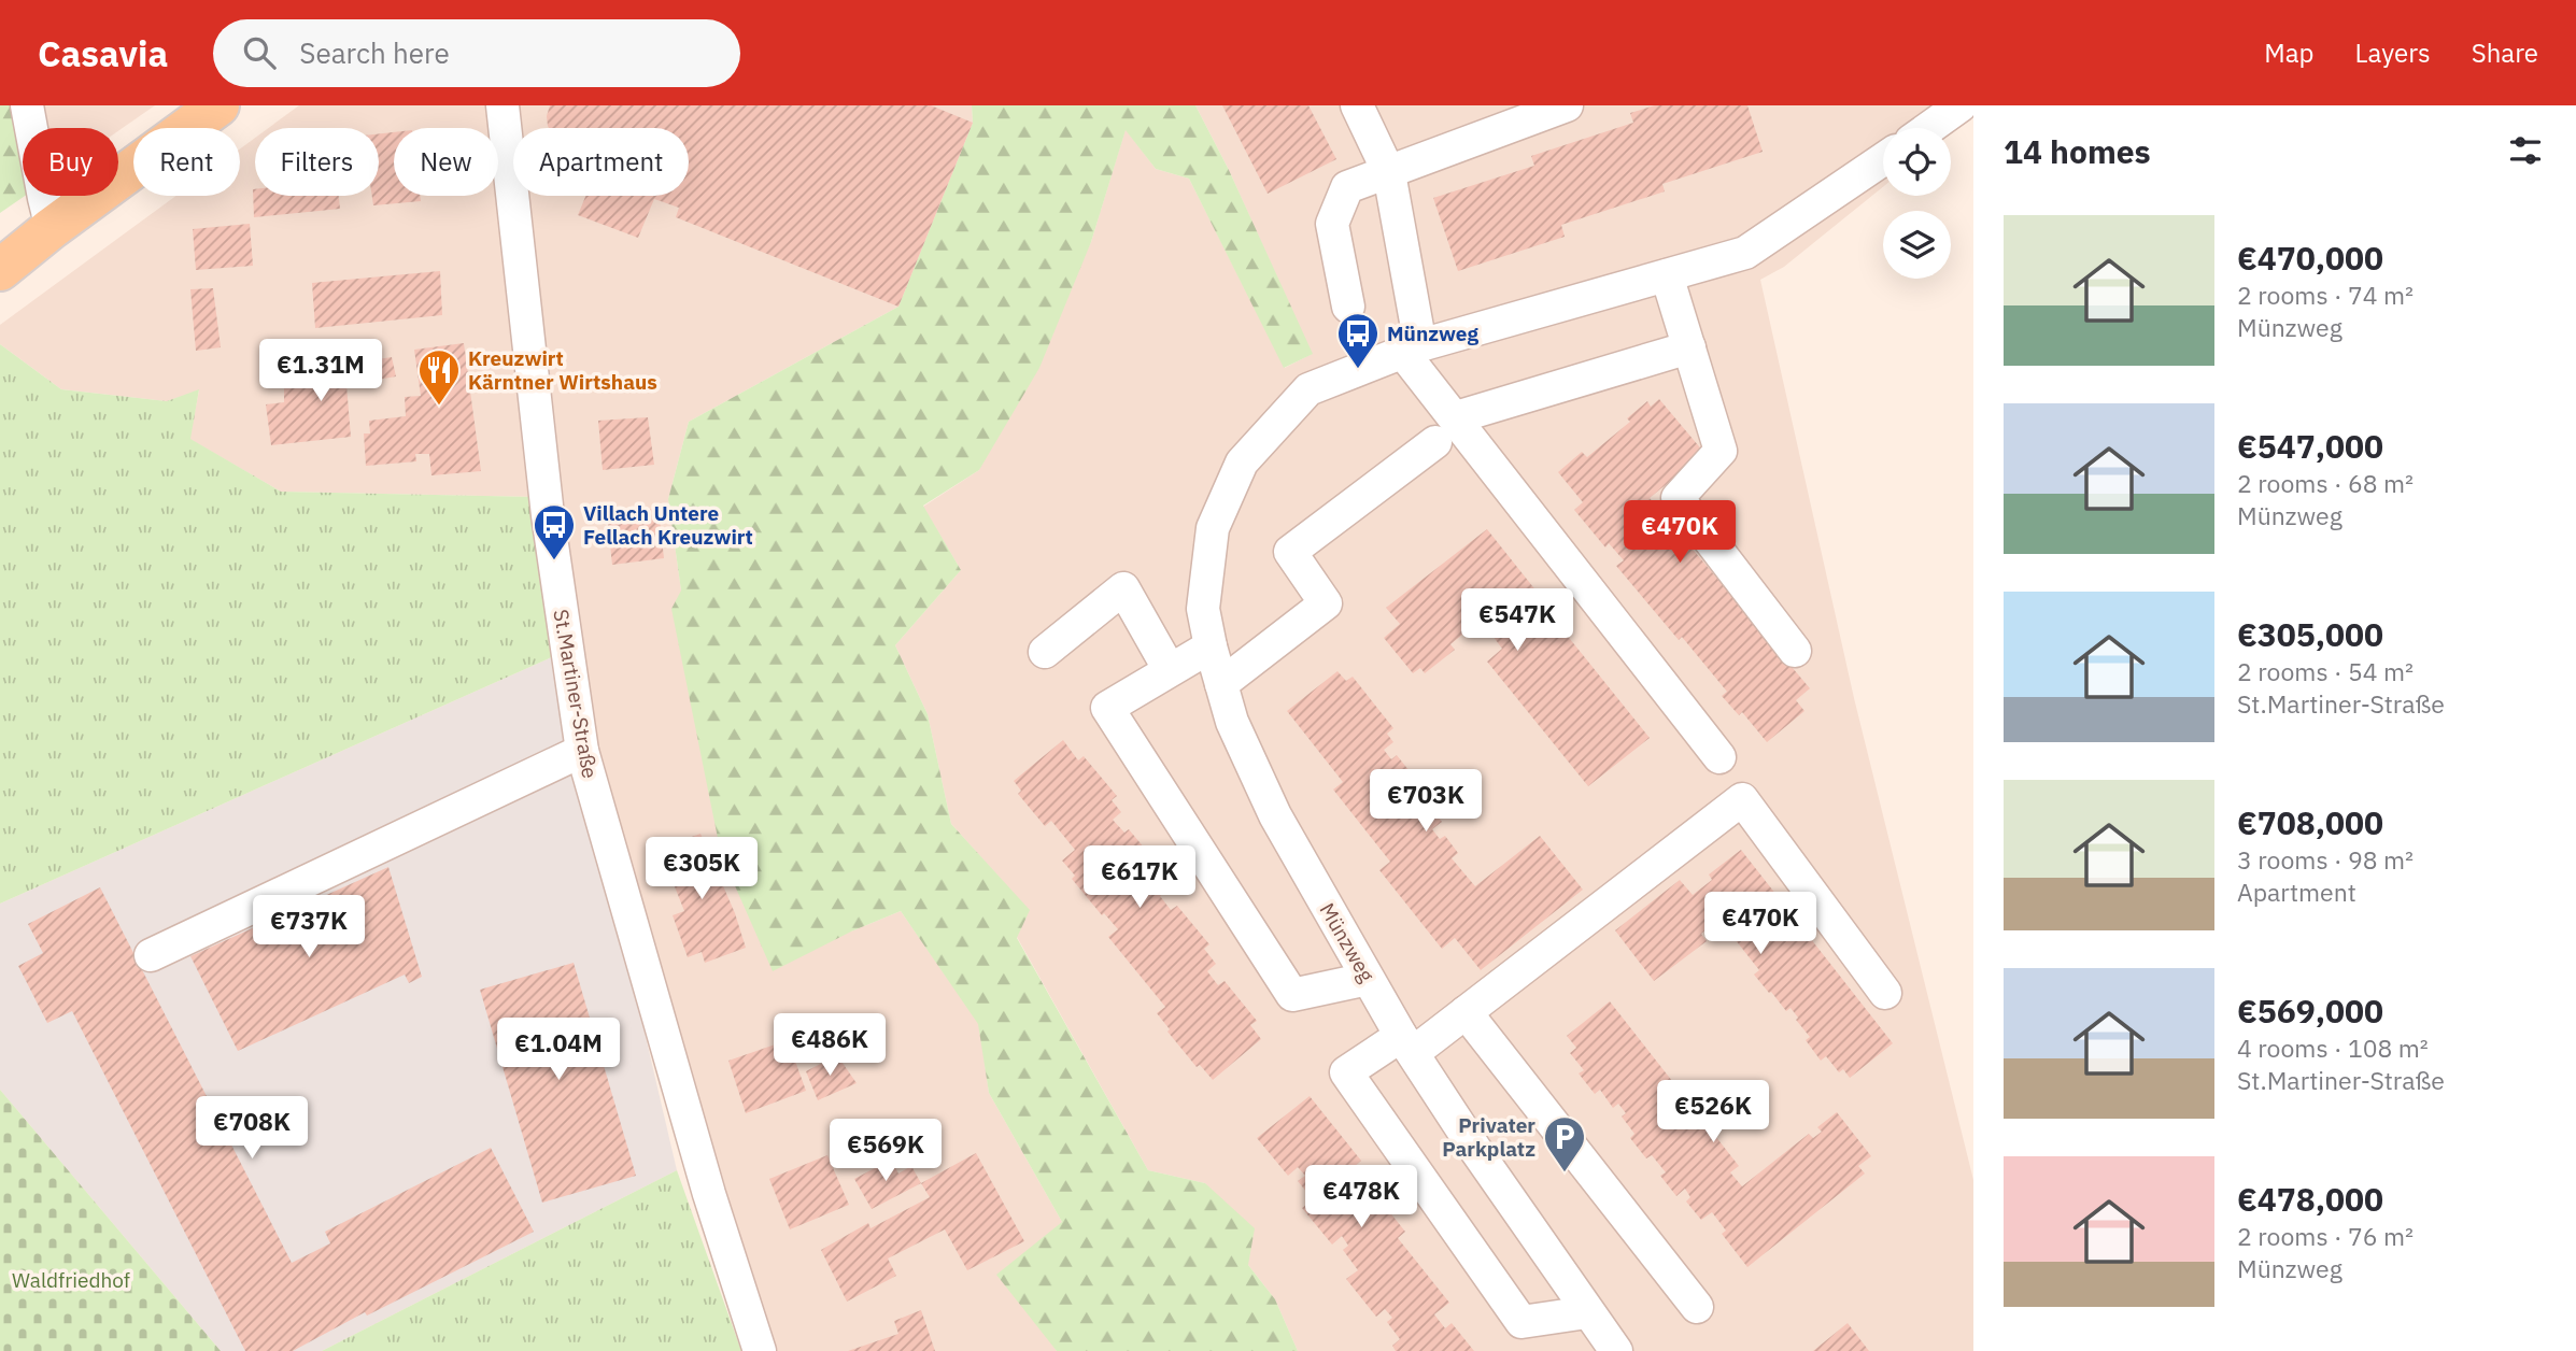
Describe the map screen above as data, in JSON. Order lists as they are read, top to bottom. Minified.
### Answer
{"streets":{"street":["St.Martiner-Straße","Münzweg"]},"parks":["Waldfriedhof"],"places":{"bus stop":["Münzweg","Villach Untere Fellach Kreuzwirt"],"restaurant":["Kreuzwirt Kärntner Wirtshaus"],"parking":["Privater Parkplatz"]},"page":{"header":"Casavia","search":"Search here","nav":["Map","Layers","Share"],"heading":"14 homes","chip":["Buy","Rent","Filters","New","Apartment"],"list":[{"name":"€470,000","note":"2 rooms · 74 m² · Münzweg"},{"name":"€547,000","note":"2 rooms · 68 m² · Münzweg"},{"name":"€305,000","note":"2 rooms · 54 m² · St.Martiner-Straße"},{"name":"€708,000","note":"3 rooms · 98 m² · Apartment"},{"name":"€569,000","note":"4 rooms · 108 m² · St.Martiner-Straße"},{"name":"€478,000","note":"2 rooms · 76 m² · Münzweg"}],"price":["€1.31M","€470K","€547K","€703K","€305K","€617K","€470K","€737K","€486K","€1.04M","€526K","€708K","€569K","€478K"]}}
